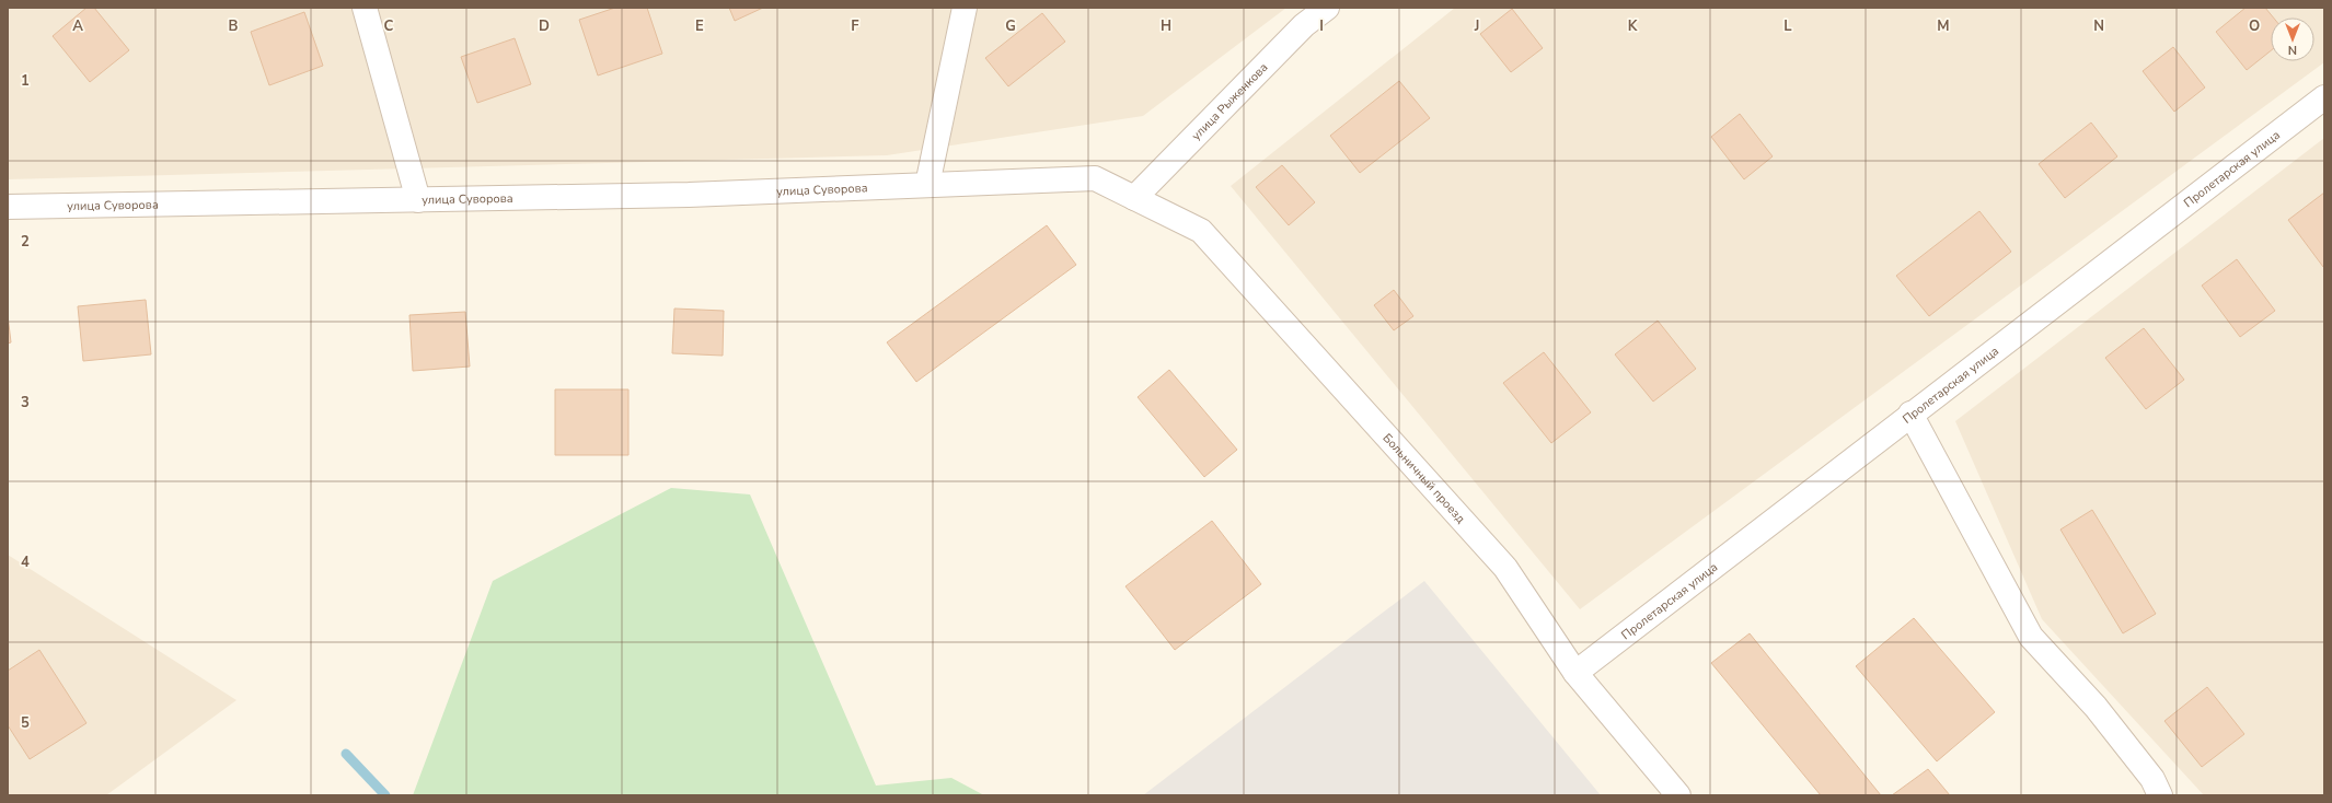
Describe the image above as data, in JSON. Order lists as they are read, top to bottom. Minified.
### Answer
{"streets":{"street":["улица Рыженкова","Пролетарская улица","улица Суворова","Больничный проезд"]},"crossings":[["улица Рыженкова","улица Суворова"],["улица Рыженкова","Больничный проезд"],["Пролетарская улица","Больничный проезд"],["улица Суворова","Больничный проезд"]],"north":"bottom","grid":{"columns":["A","B","C","D","E","F","G","H","I","J","K","L","M","N","O"],"rows":["1","2","3","4","5"]}}
